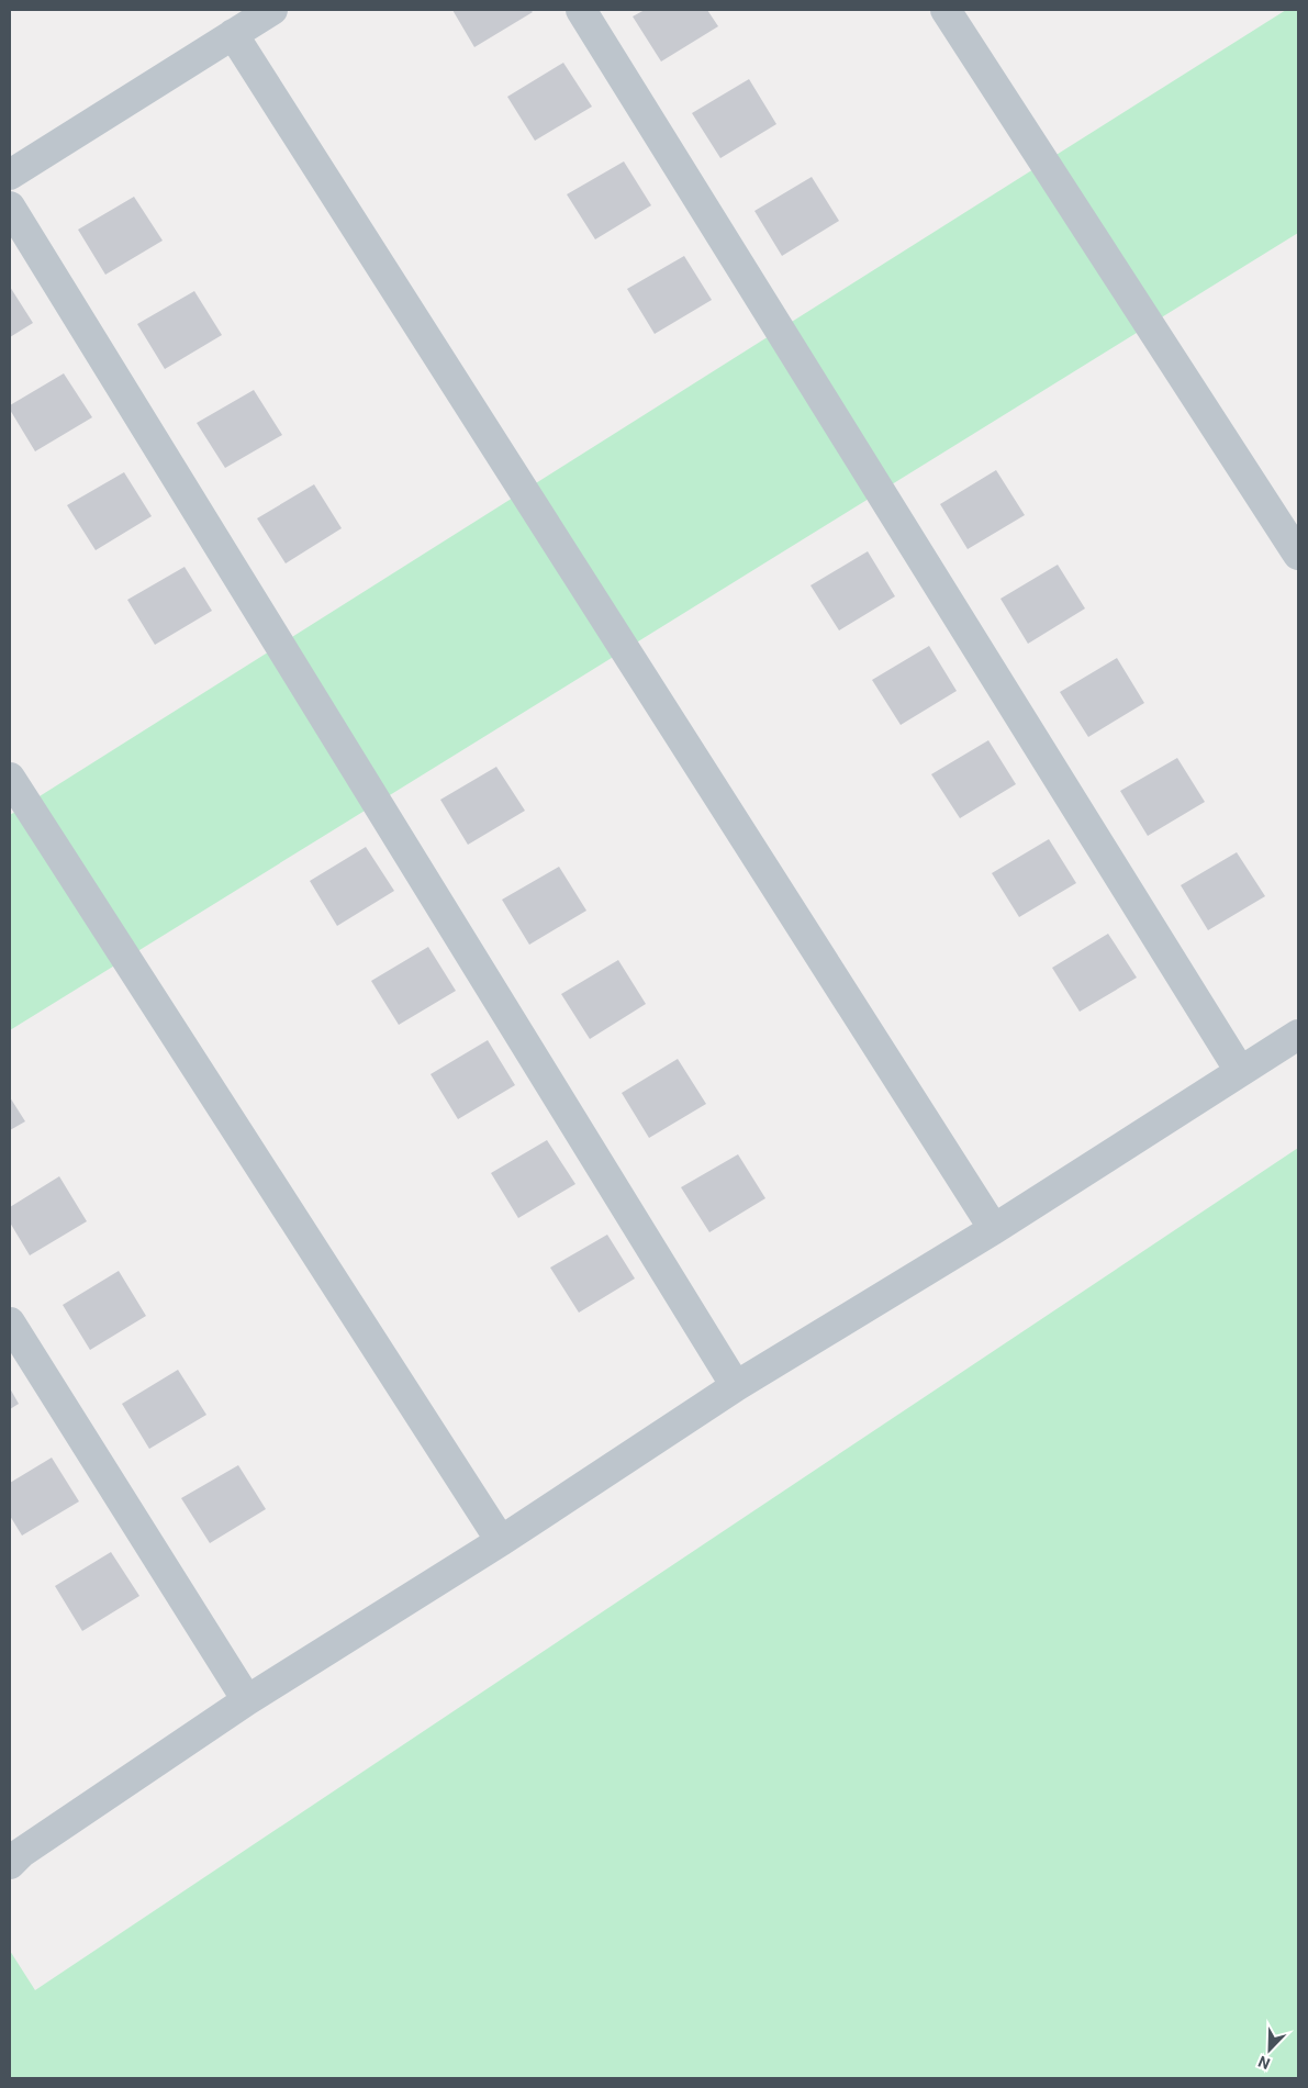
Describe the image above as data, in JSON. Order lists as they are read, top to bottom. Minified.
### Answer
{"north":"bottom left"}
